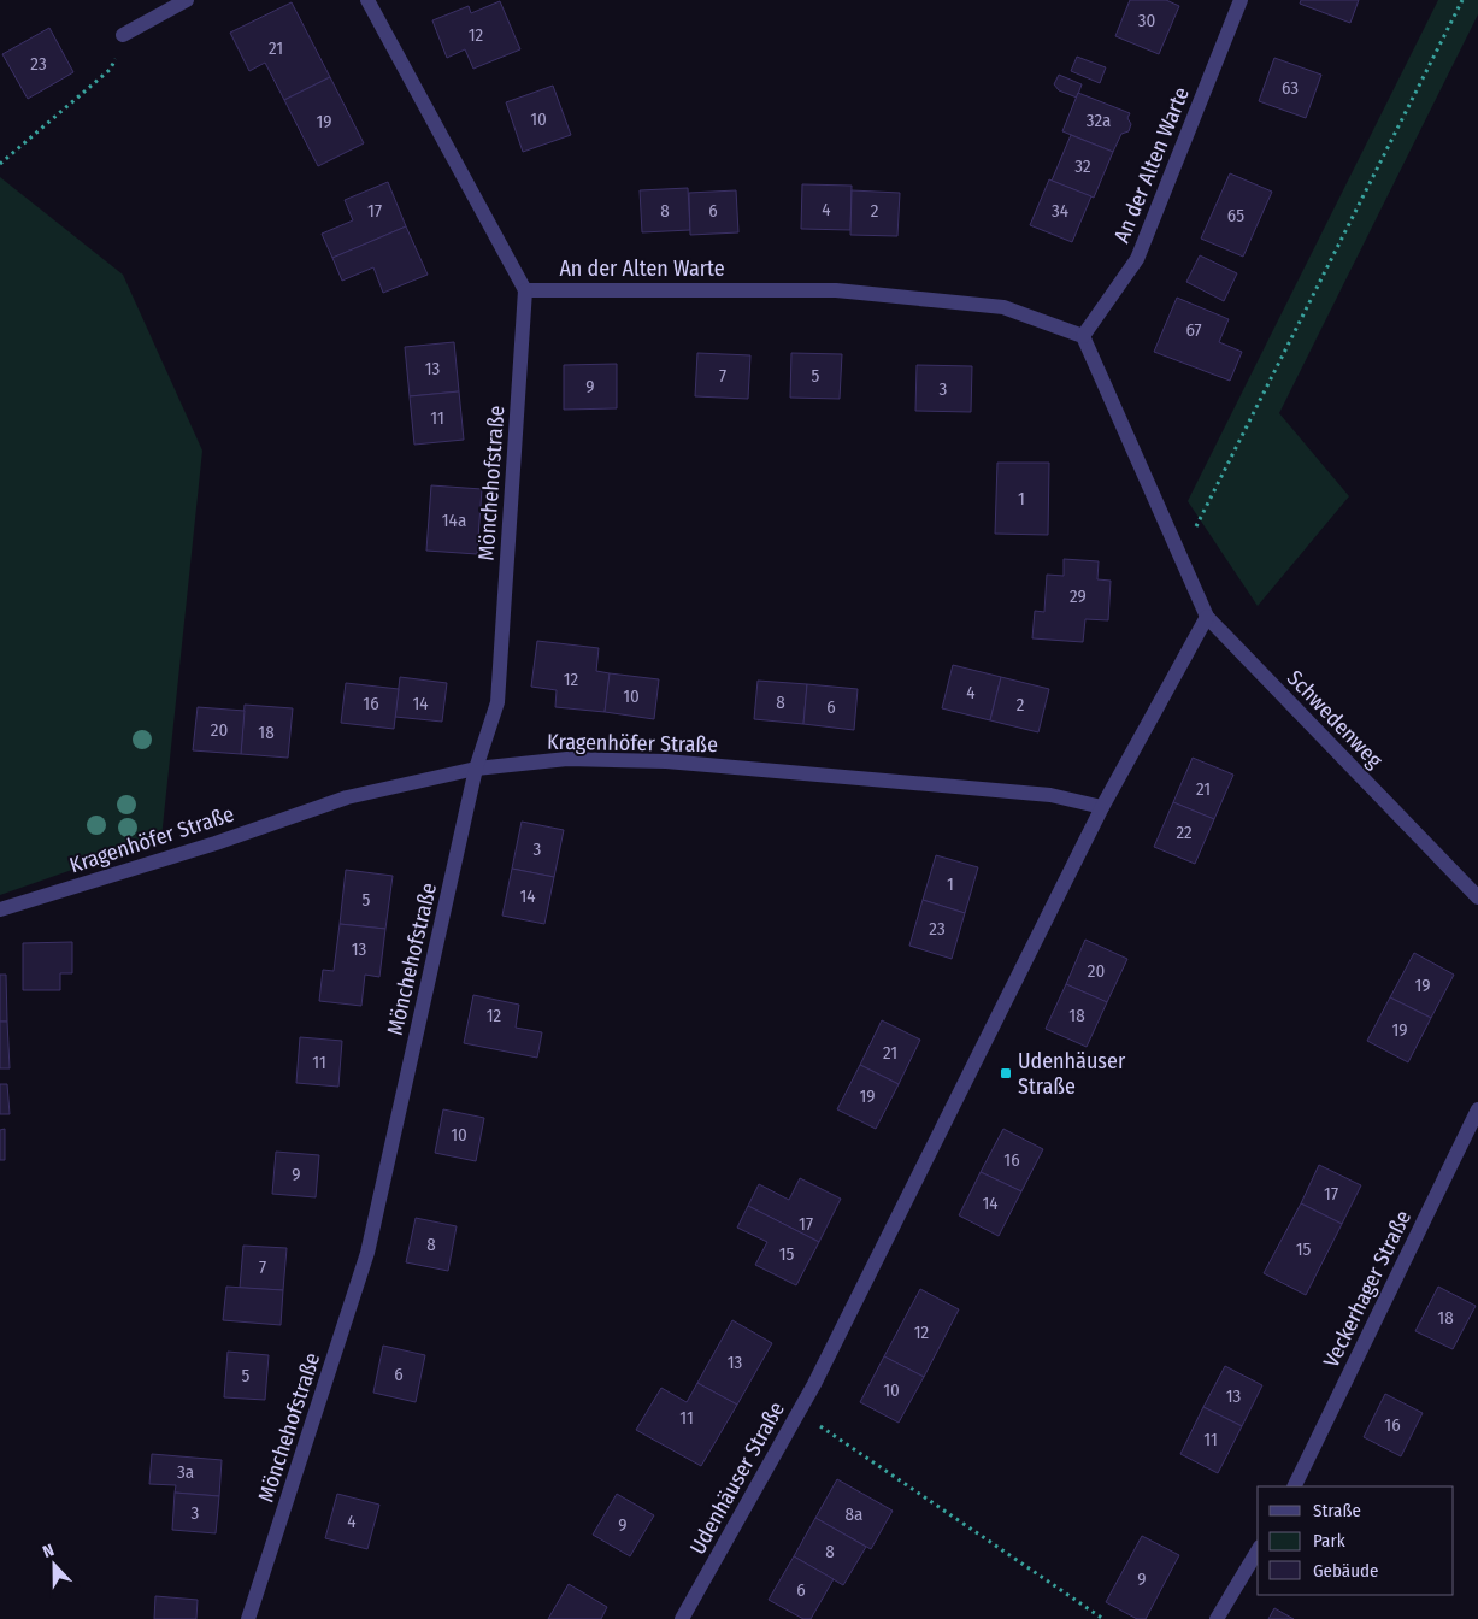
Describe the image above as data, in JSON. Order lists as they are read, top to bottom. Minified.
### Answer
{"streets":{"street":["An der Alten Warte","Mönchehofstraße","Schwedenweg","Kragenhöfer Straße","Veckerhager Straße","Udenhäuser Straße"]},"crossings":[["An der Alten Warte","Mönchehofstraße"],["Mönchehofstraße","Kragenhöfer Straße"],["Schwedenweg","Udenhäuser Straße"],["Kragenhöfer Straße","Udenhäuser Straße"]],"places":{"transit":["Udenhäuser Straße"]},"house_numbers":["30","12","21","23","63","10","32a","19","32","4","17","8","6","2","34","65","67","13","7","5","9","3","11","1","14a","29","12","4","10","8","16","14","2","6","20","18","21","22","3","1","14","5","23","13","20","19","12","18","19","21","11","19","10","16","9","17","14","17","8","15","15","7","18","12","13","6","5","10","13","11","16","11","3a","3","8a","4","9","8","9","6"],"legend":["Straße","Park","Gebäude"],"north":"top"}
